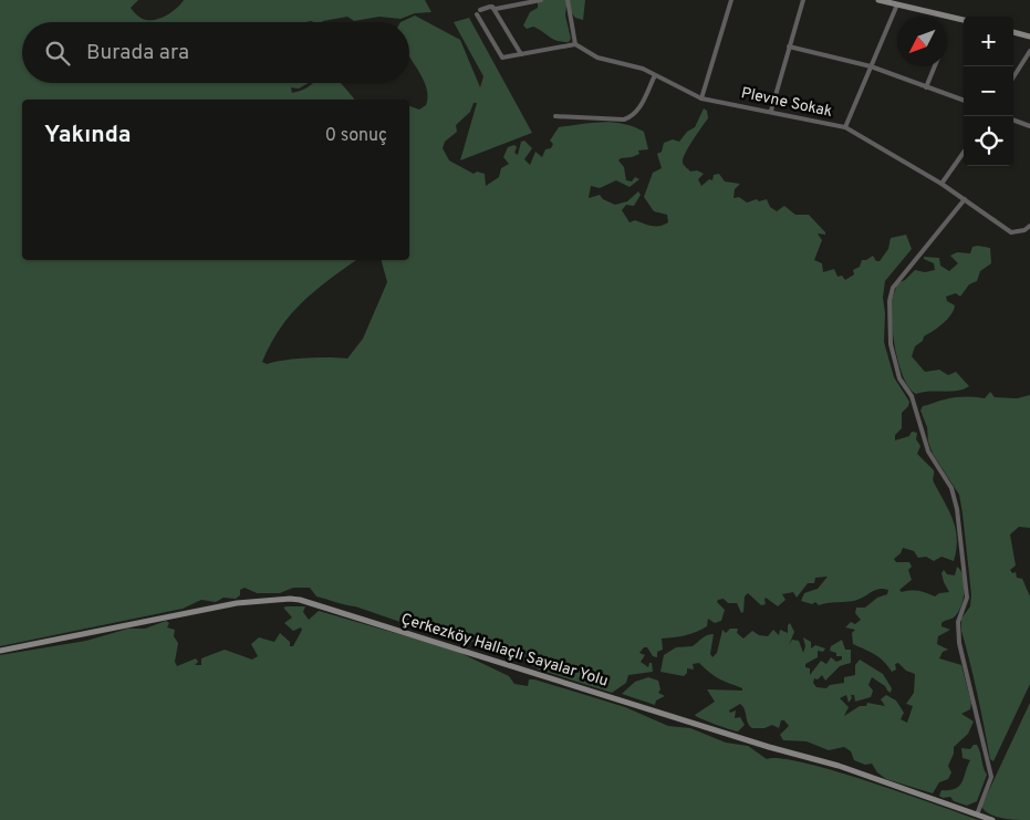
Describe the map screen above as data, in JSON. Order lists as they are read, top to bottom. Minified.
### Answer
{"streets":{"main road":["Çerkezköy Hallaçlı Sayalar Yolu"],"street":["Plevne Sokak"]},"north":"bottom left","page":{"map_buttons":["+","−"],"search":"Burada ara","heading":["Yakında","0 sonuç"]}}
